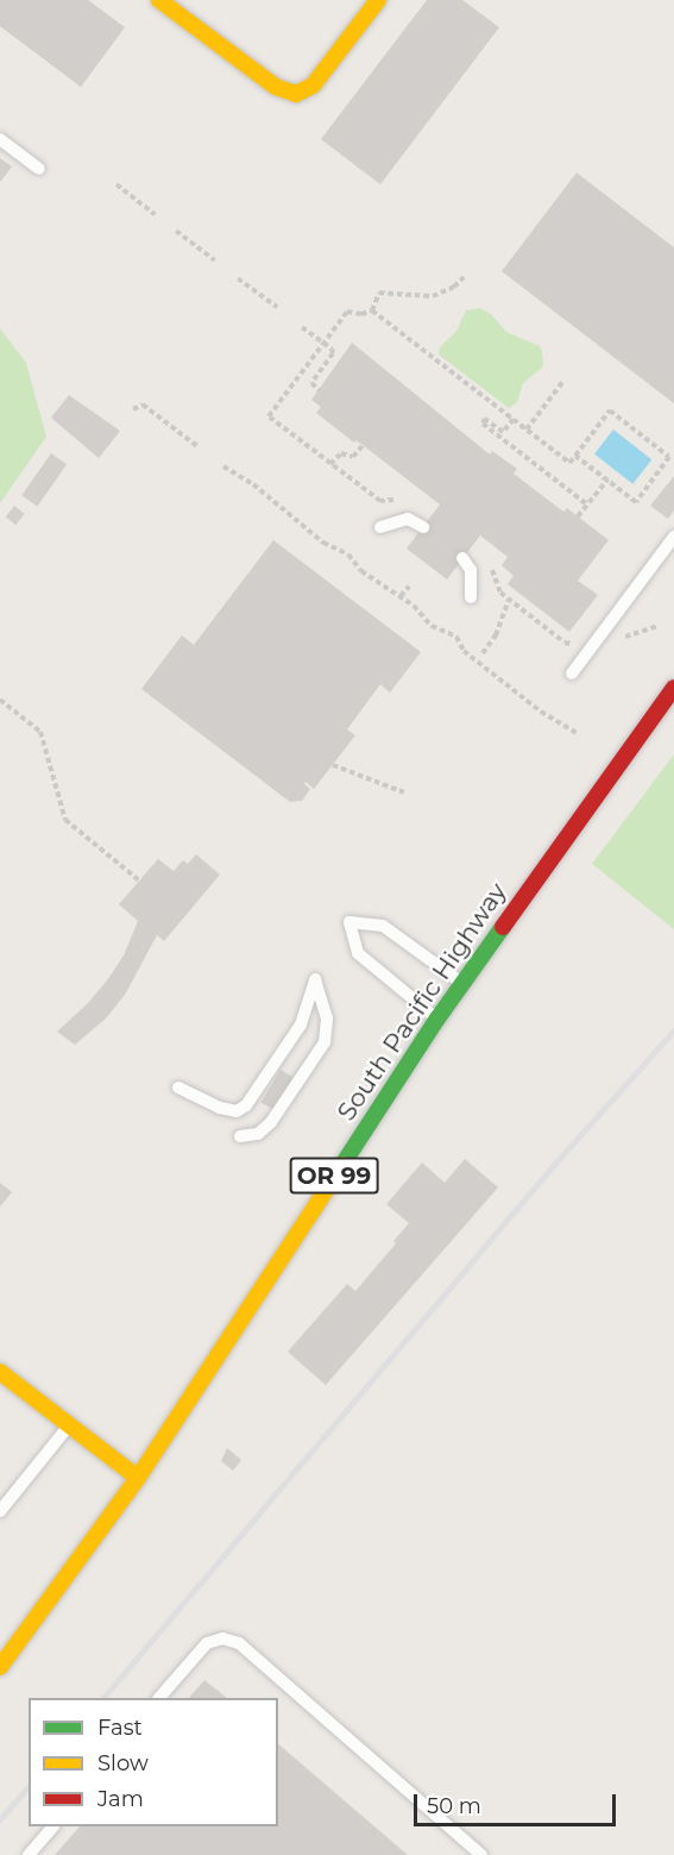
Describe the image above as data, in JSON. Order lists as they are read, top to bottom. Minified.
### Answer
{"streets":{"main road":["South Pacific Highway","OR 99"]},"legend":["Fast","Slow","Jam"],"scale_bar":"50 m"}
